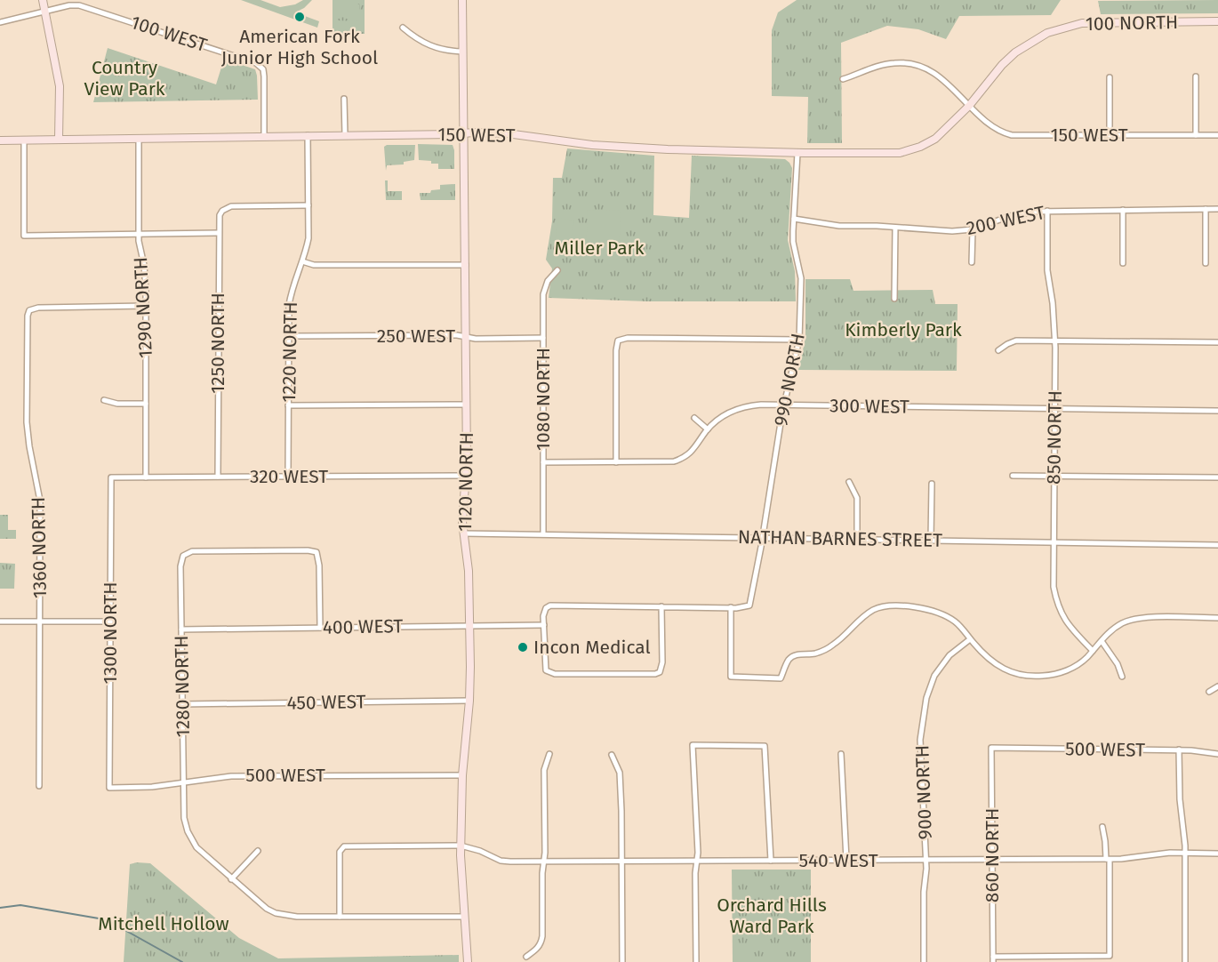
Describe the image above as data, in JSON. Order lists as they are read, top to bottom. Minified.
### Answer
{"streets":{"street":["100 NORTH","100 WEST","150 WEST","200 WEST","1290 NORTH","250 WEST","1250 NORTH","1220 NORTH","990 NORTH","1080 NORTH","300 WEST","850 NORTH","320 WEST","1120 NORTH","NATHAN BARNES STREET","1360 NORTH","400 WEST","1300 NORTH","1280 NORTH","450 WEST","500 WEST","900 NORTH","860 NORTH","540 WEST"]},"crossings":[["100 NORTH","150 WEST"],["100 WEST","150 WEST"],["150 WEST","1290 NORTH"],["150 WEST","1220 NORTH"],["150 WEST","990 NORTH"],["150 WEST","1120 NORTH"],["200 WEST","990 NORTH"],["200 WEST","850 NORTH"],["1290 NORTH","320 WEST"],["1290 NORTH","1360 NORTH"],["250 WEST","1220 NORTH"],["250 WEST","1080 NORTH"],["250 WEST","1120 NORTH"],["1250 NORTH","1220 NORTH"],["1250 NORTH","320 WEST"],["1220 NORTH","320 WEST"],["990 NORTH","300 WEST"],["990 NORTH","NATHAN BARNES STREET"],["1080 NORTH","300 WEST"],["1080 NORTH","NATHAN BARNES STREET"],["300 WEST","850 NORTH"],["850 NORTH","NATHAN BARNES STREET"],["320 WEST","1120 NORTH"],["320 WEST","1300 NORTH"],["1120 NORTH","NATHAN BARNES STREET"],["1120 NORTH","400 WEST"],["1120 NORTH","450 WEST"],["1120 NORTH","500 WEST"],["1120 NORTH","540 WEST"],["400 WEST","1280 NORTH"],["1300 NORTH","500 WEST"],["1280 NORTH","450 WEST"],["1280 NORTH","500 WEST"],["500 WEST","860 NORTH"],["900 NORTH","540 WEST"],["860 NORTH","540 WEST"]],"parks":["Country View Park","Miller Park","Kimberly Park","Orchard Hills Ward Park","Mitchell Hollow"],"places":["American Fork Junior High School","Incon Medical"]}
